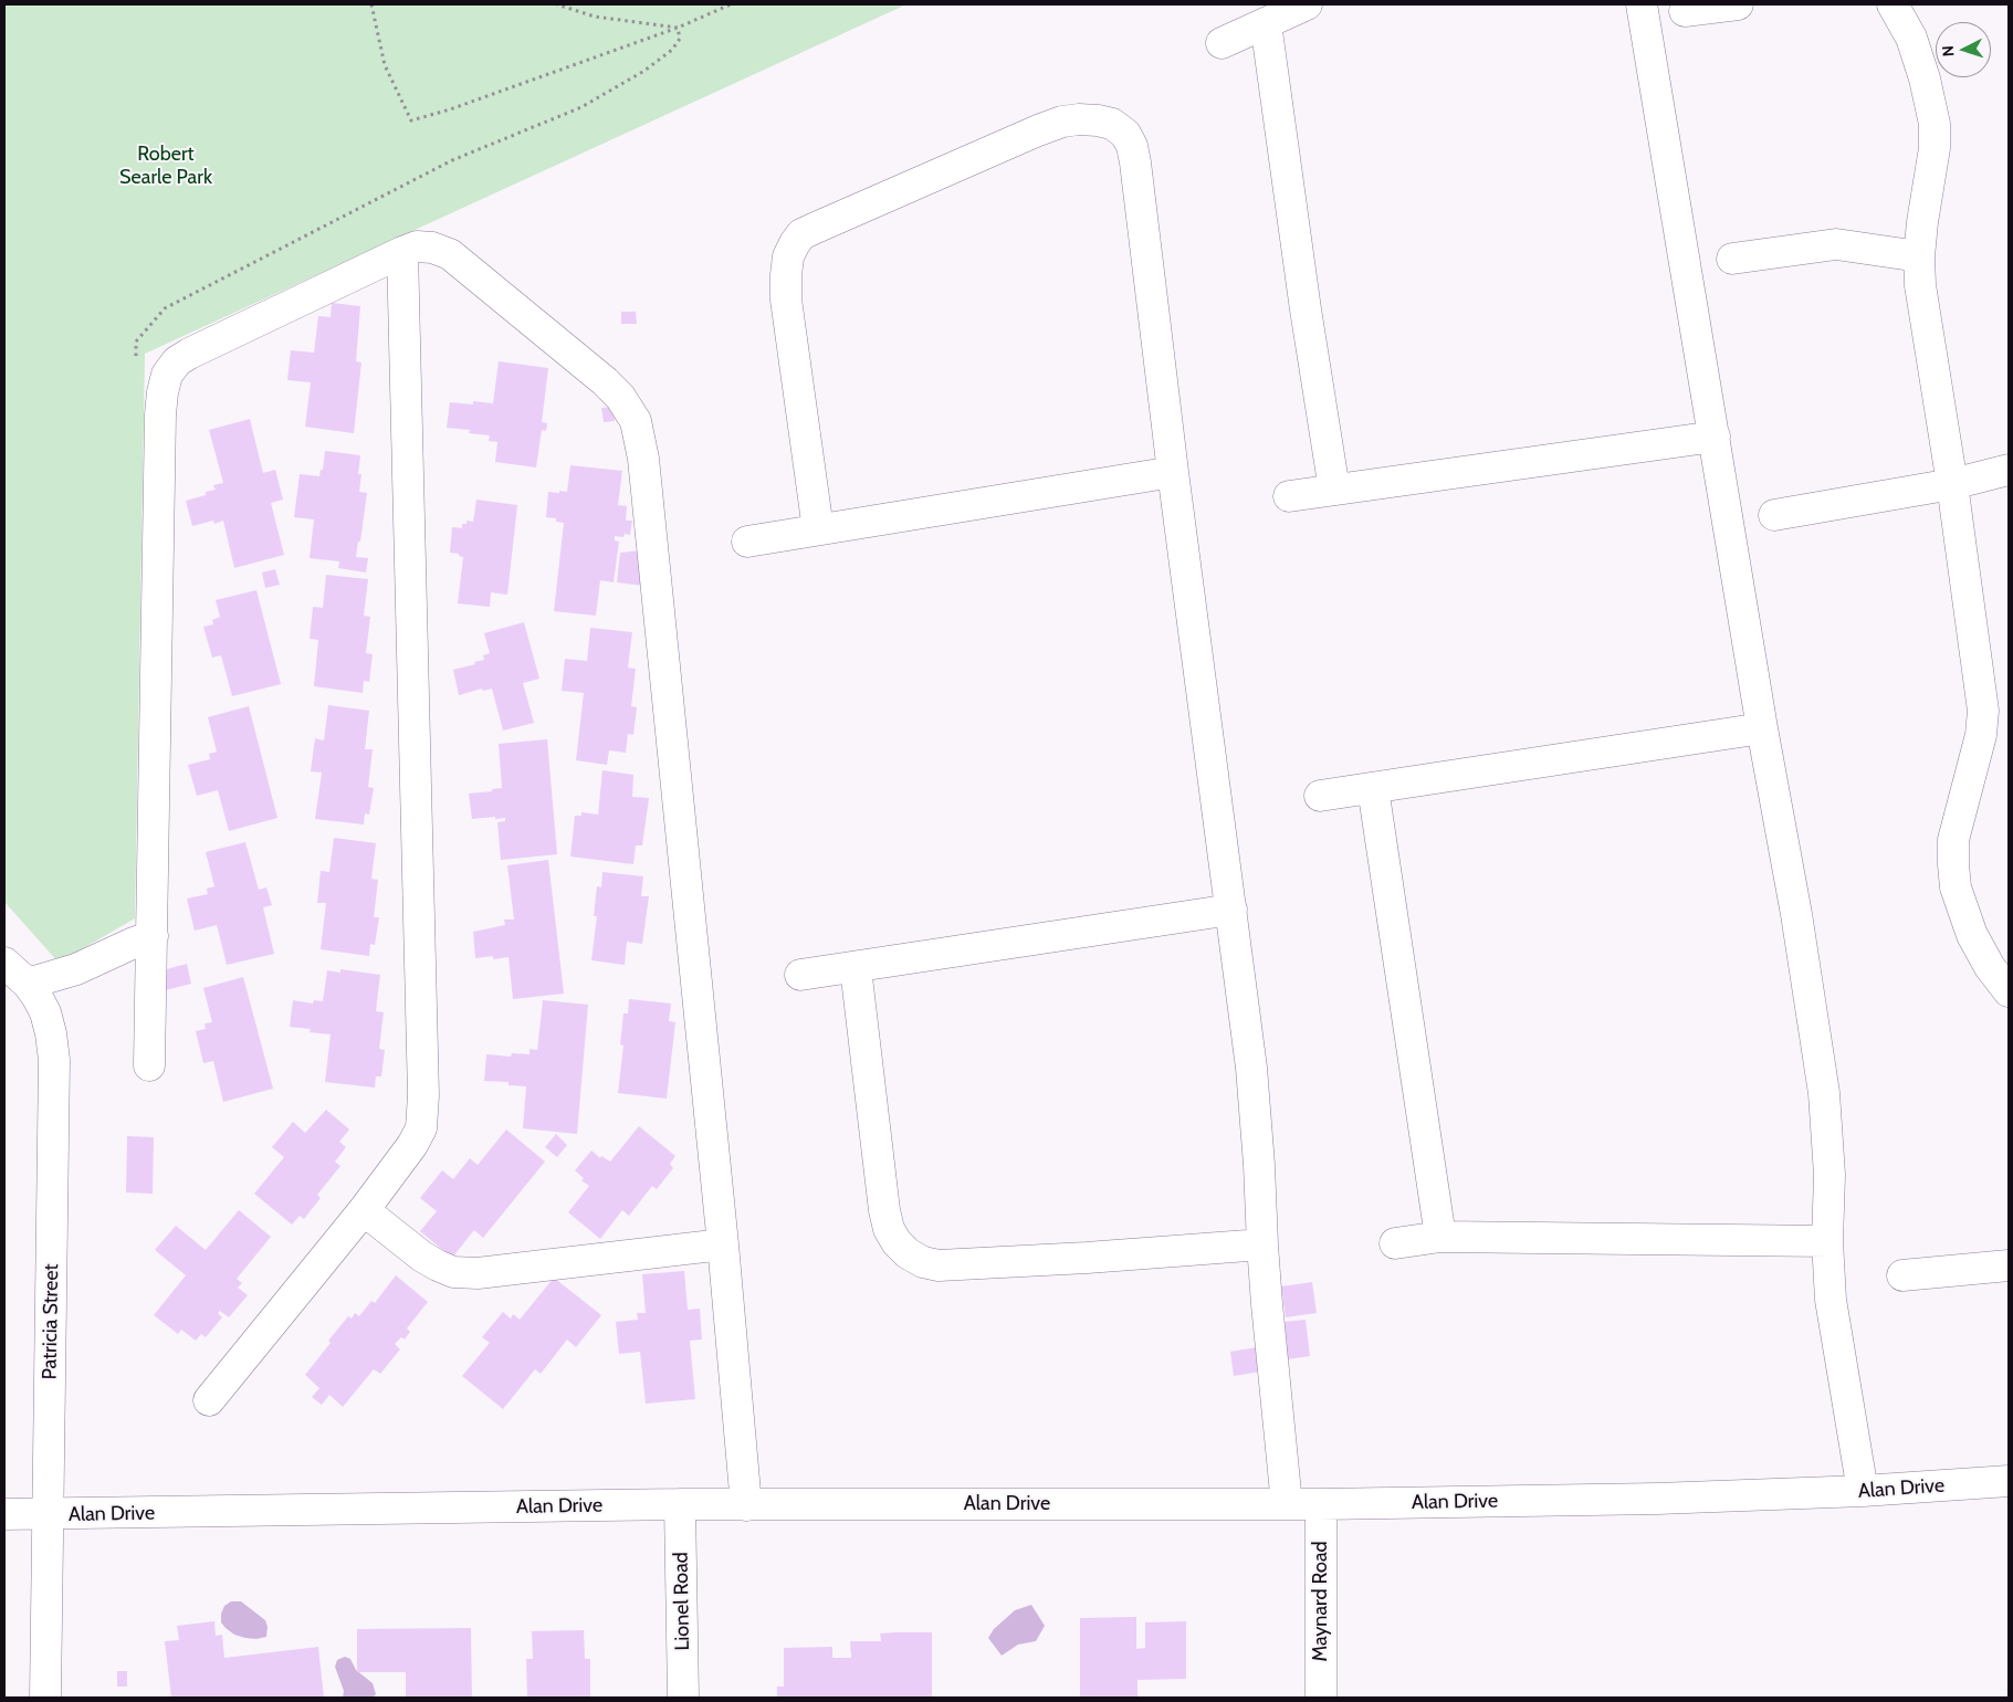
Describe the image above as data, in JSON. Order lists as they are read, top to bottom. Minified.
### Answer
{"streets":{"street":["Patricia Street","Alan Drive","Lionel Road","Maynard Road"]},"crossings":[["Patricia Street","Alan Drive"],["Alan Drive","Lionel Road"],["Alan Drive","Maynard Road"]],"parks":["Robert Searle Park"],"north":"left"}
